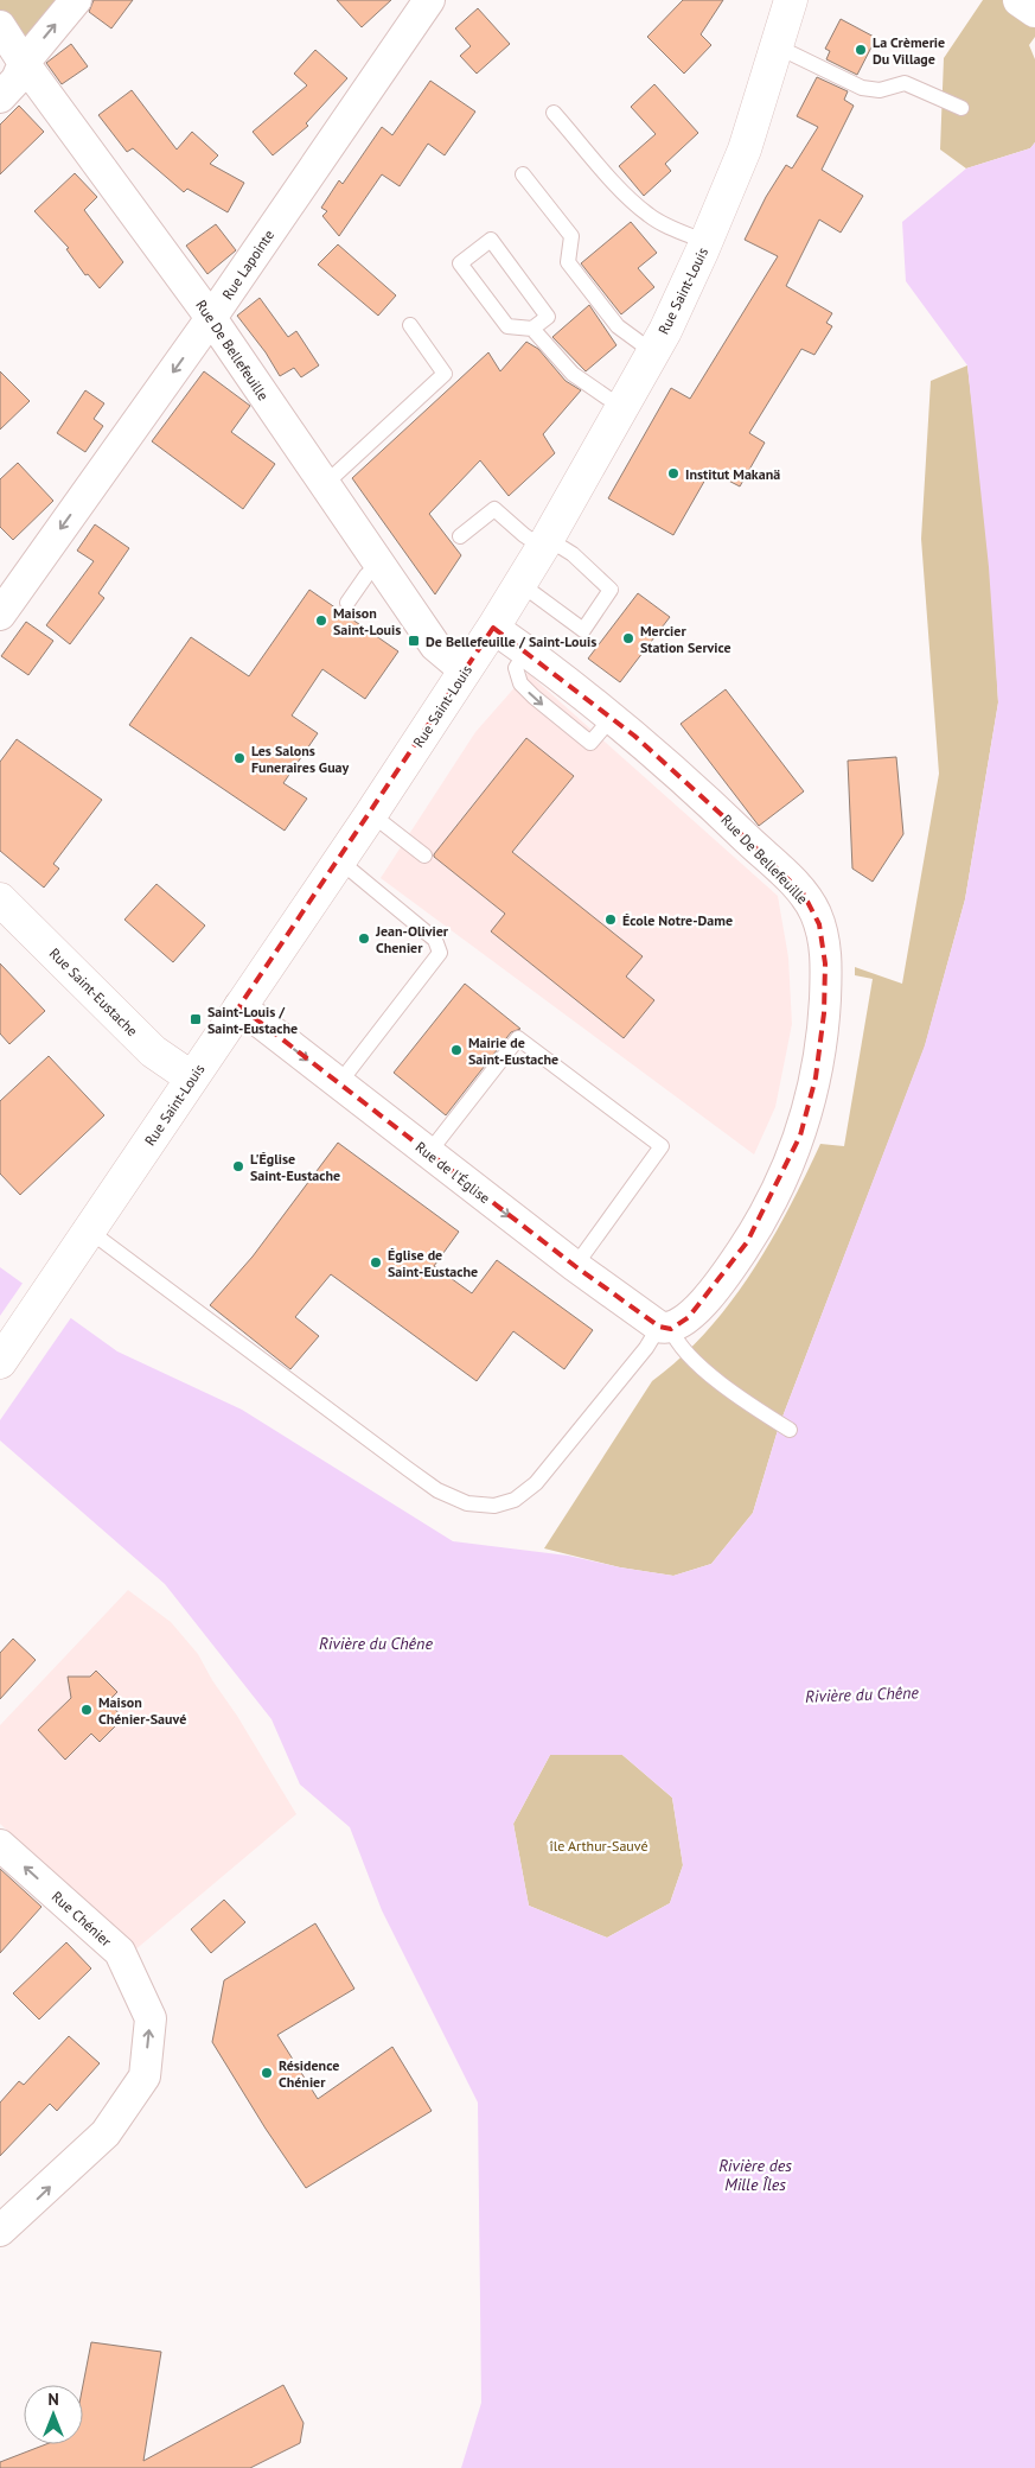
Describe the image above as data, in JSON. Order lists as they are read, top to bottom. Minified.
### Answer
{"streets":{"main road":["Rue Saint-Louis","Rue Saint-Eustache"],"street":["Rue Lapointe","Rue De Bellefeuille","Rue de l'Église","Rue Chénier"]},"crossings":[["Rue Lapointe","Rue De Bellefeuille"],["Rue Saint-Louis","Rue De Bellefeuille"],["Rue Saint-Louis","Rue Saint-Eustache"],["Rue Saint-Louis","Rue de l'Église"],["Rue De Bellefeuille","Rue de l'Église"]],"one_way":["Rue Lapointe","Rue de l'Église"],"water":["Rivière du Chêne","Rivière des Mille Îles"],"parks":["île Arthur-Sauvé"],"places":{"other":["La Crèmerie Du Village","Institut Makanä","Maison Saint-Louis","Mercier Station Service","Les Salons Funeraires Guay","École Notre-Dame","Jean-Olivier Chenier","Mairie de Saint-Eustache","L'Église Saint-Eustache","Église de Saint-Eustache","Maison Chénier-Sauvé","Résidence Chénier"],"transit":["De Bellefeuille / Saint-Louis","Saint-Louis / Saint-Eustache"]},"north":"top"}
